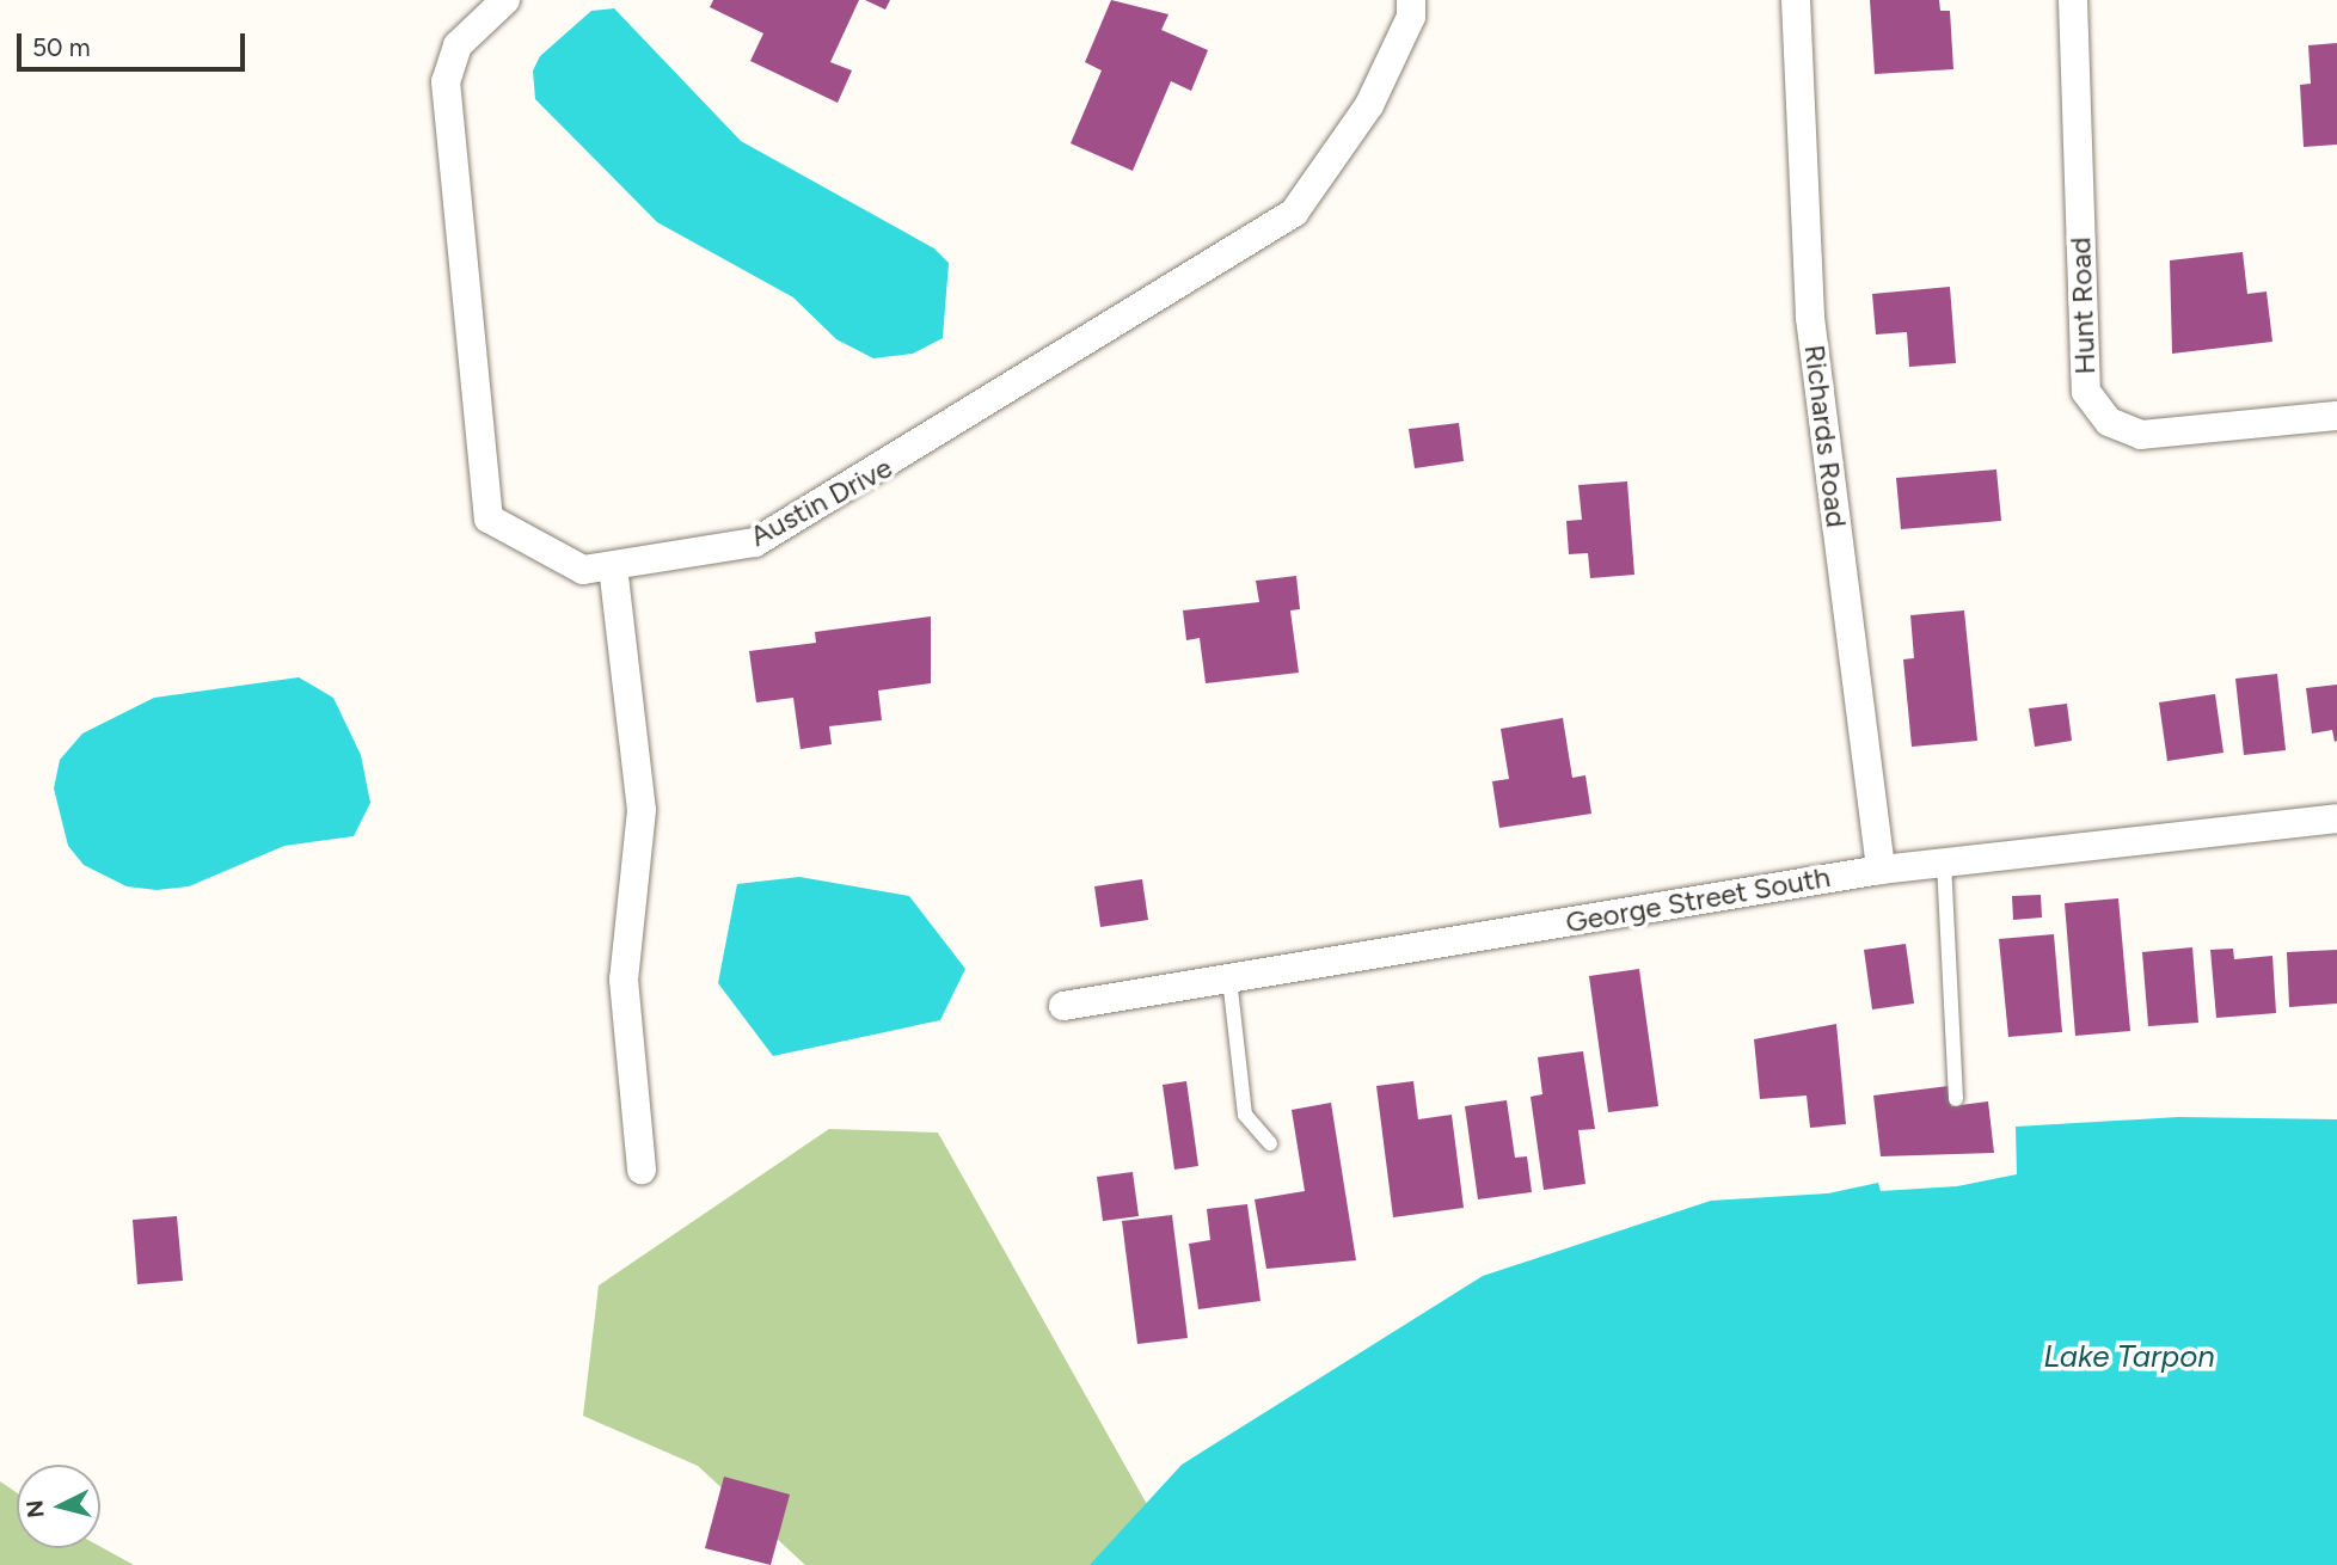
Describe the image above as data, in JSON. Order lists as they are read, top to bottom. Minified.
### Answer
{"streets":{"street":["Hunt Road","Richards Road","Austin Drive","George Street South"]},"crossings":[["Richards Road","George Street South"]],"water":["Lake Tarpon"],"scale_bar":"50 m","north":"left"}
